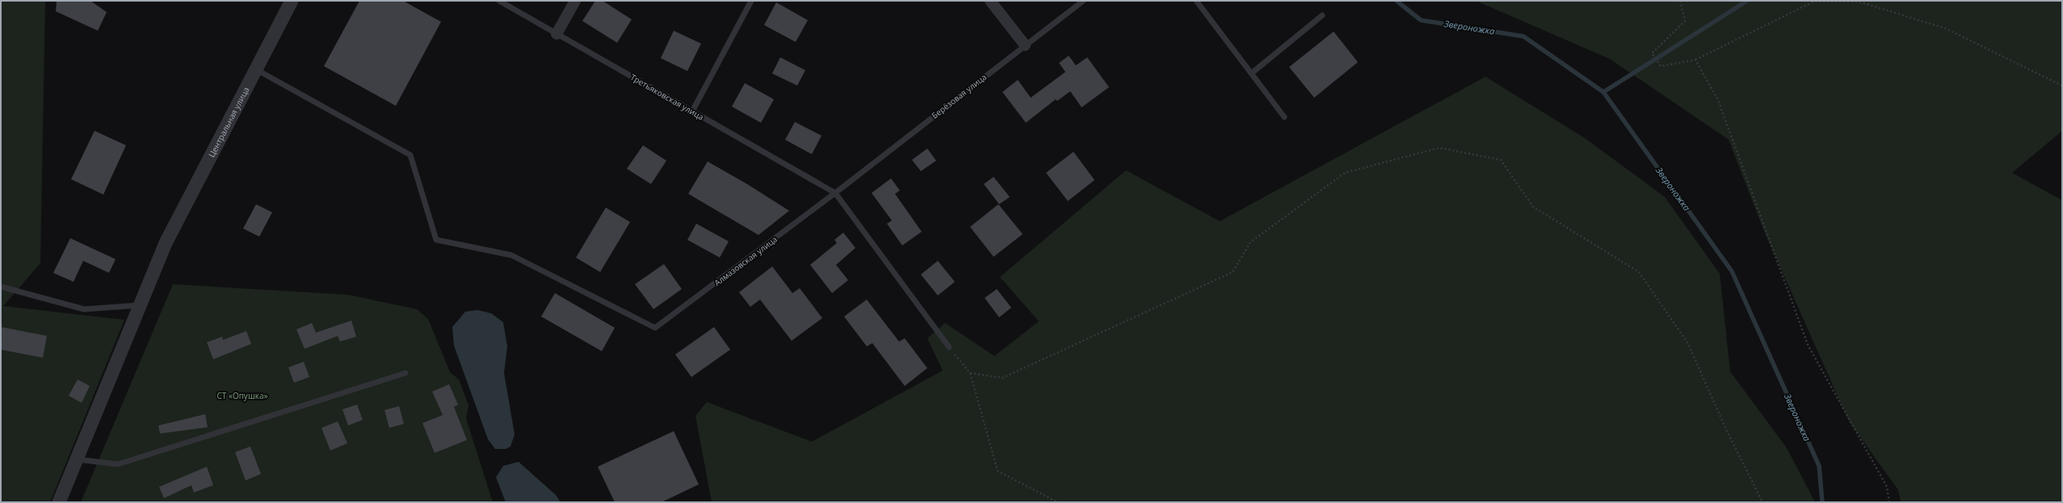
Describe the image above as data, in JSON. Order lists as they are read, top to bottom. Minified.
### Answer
{"streets":{"street":["Центральная улица"],"lane":["Берёзовая улица","Третьяковская улица","Алмазовская улица"]},"crossings":[["Берёзовая улица","Третьяковская улица"],["Берёзовая улица","Алмазовская улица"],["Третьяковская улица","Алмазовская улица"],["Центральная улица","Алмазовская улица"]],"water":["Звероножка"],"parks":["СТ «Опушка»"]}
